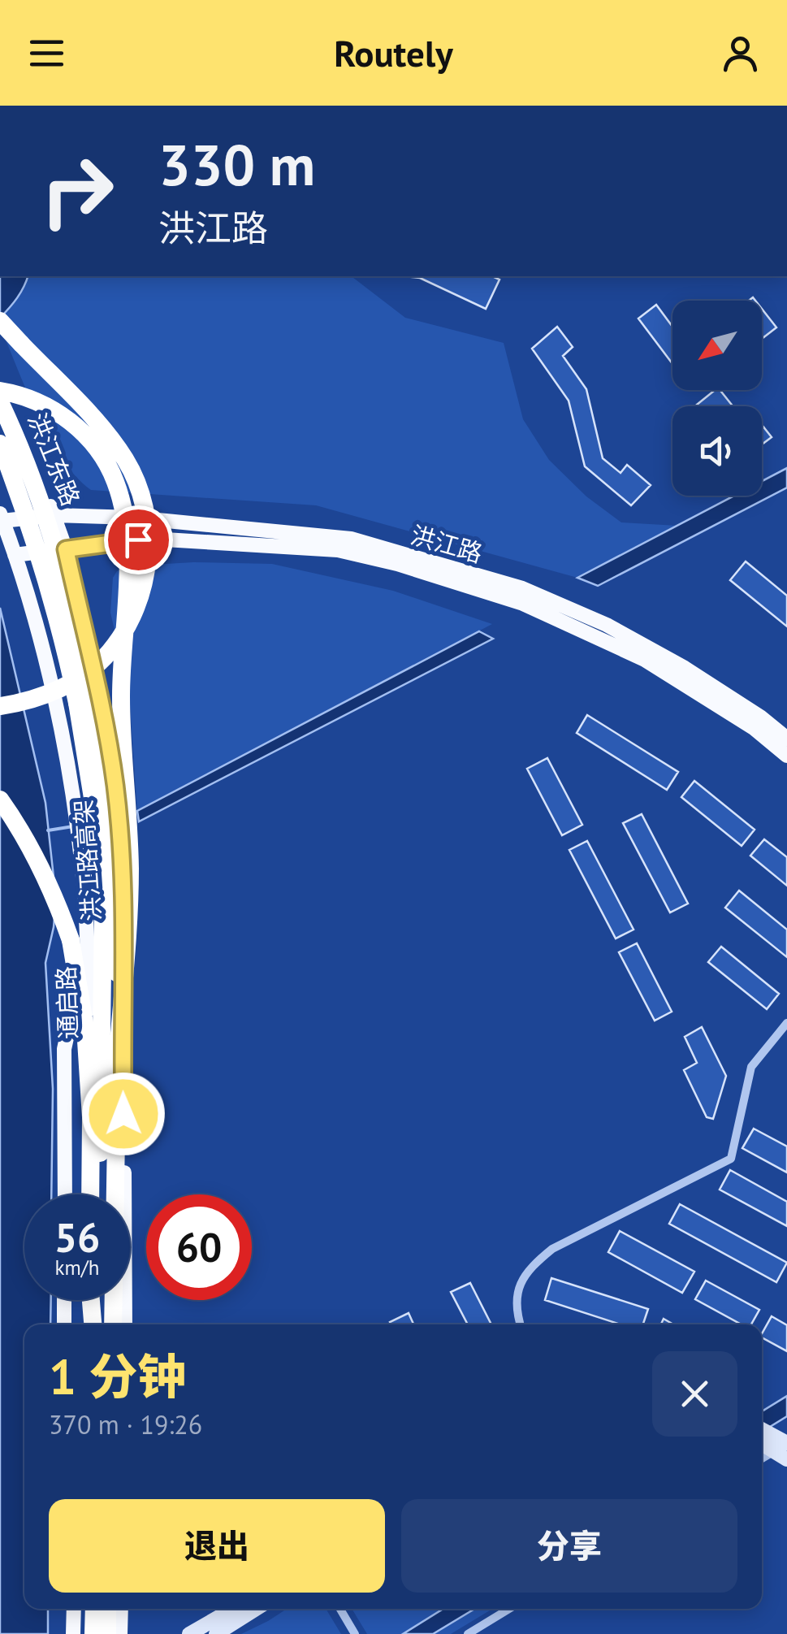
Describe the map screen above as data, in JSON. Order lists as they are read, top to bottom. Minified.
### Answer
{"streets":{"highway":["洪江路高架"],"main road":["洪江东路","洪江路","通启路"]},"crossings":[["洪江东路","洪江路"],["洪江路","通启路"]],"north":"bottom left","page":{"header":"Routely","turn":["330 m","洪江路"],"speed":"56 km/h","limit":"60","heading":["1 分钟","370 m · 19:26"],"buttons":["退出","分享"]}}
